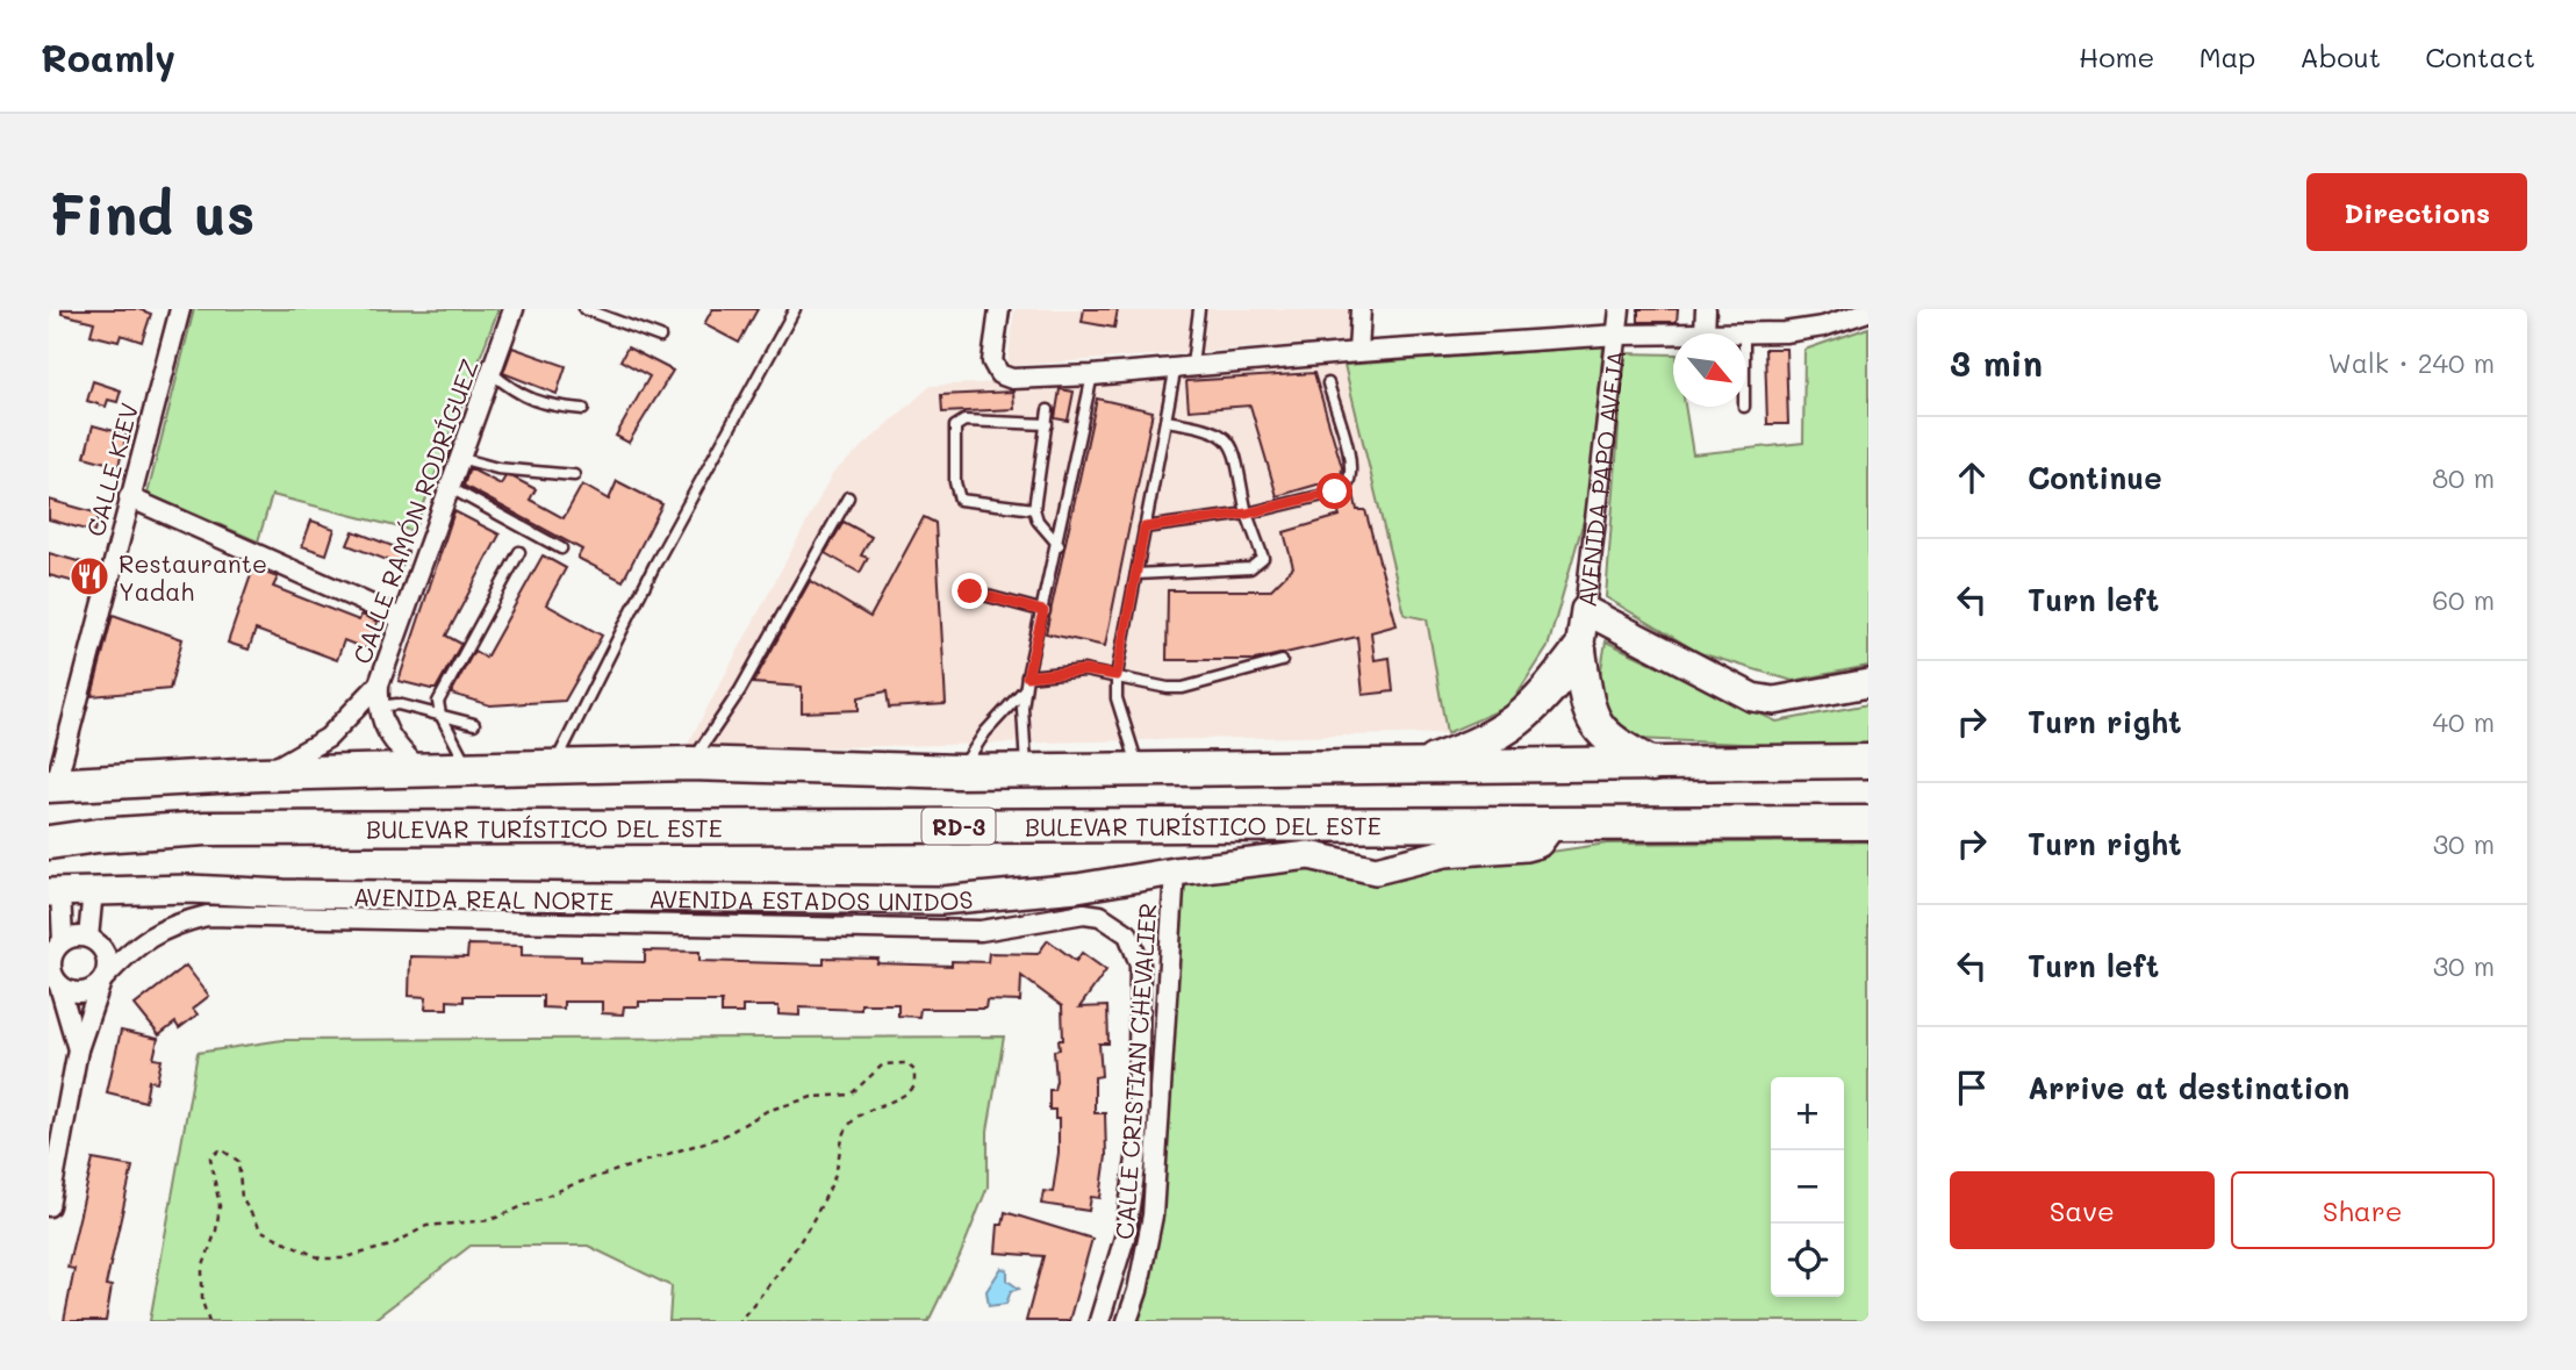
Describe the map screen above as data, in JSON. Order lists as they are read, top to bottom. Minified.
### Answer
{"streets":{"highway":["BULEVAR TURÍSTICO DEL ESTE","RD-3"],"street":["CALLE KIEV","AVENIDA PAPO AVEJA","CALLE RAMÓN RODRÍGUEZ","AVENIDA ESTADOS UNIDOS","AVENIDA REAL NORTE","CALLE CRISTIAN CHEVALIER"]},"crossings":[["BULEVAR TURÍSTICO DEL ESTE","AVENIDA ESTADOS UNIDOS"],["AVENIDA ESTADOS UNIDOS","CALLE CRISTIAN CHEVALIER"]],"places":{"restaurant":["Restaurante Yadah"]},"north":"bottom right","page":{"header":"Roamly","nav":["Home","Map","About","Contact"],"buttons":["Directions",["Save","Share"]],"title":"Find us","heading":["3 min","Walk · 240 m"],"list":[["Continue","80 m"],["Turn left","60 m"],["Turn right","40 m"],["Turn right","30 m"],["Turn left","30 m"],"Arrive at destination"],"map_buttons":["+","−"]}}
